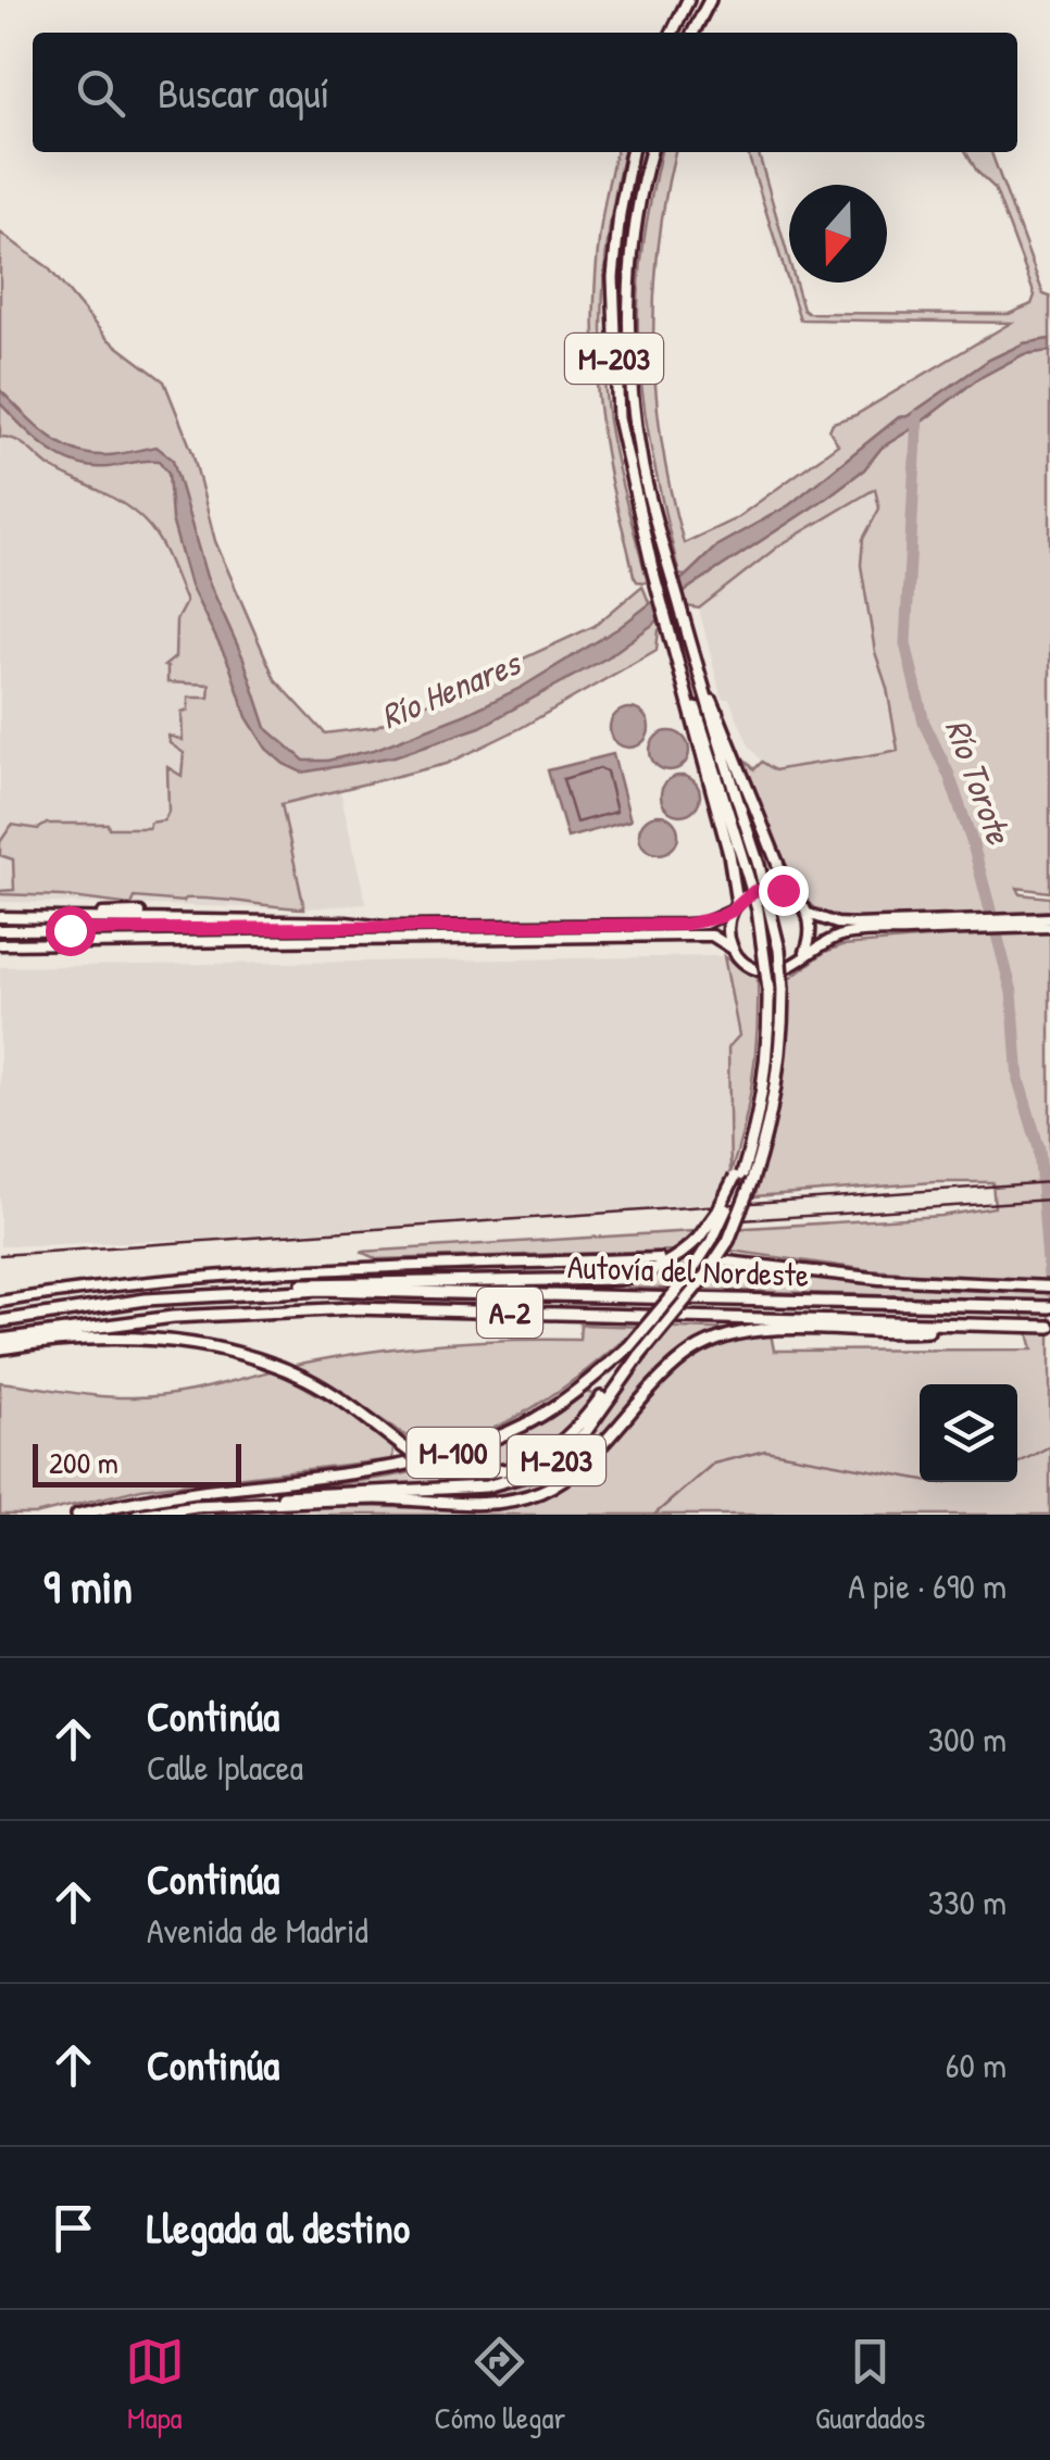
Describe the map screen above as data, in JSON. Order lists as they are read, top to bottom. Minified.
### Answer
{"streets":{"highway":["M-203","Autovía del Nordeste","A-2","M-100"]},"crossings":[["M-203","A-2"],["M-203","M-100"],["Autovía del Nordeste","A-2"],["A-2","M-100"]],"water":["Río Henares","Río Torote"],"scale_bar":"200 m","north":"bottom","page":{"search":"Buscar aquí","scale":"200 m","heading":["9 min","A pie · 690 m"],"list":[["Continúa","Calle Iplacea","300 m"],["Continúa","Avenida de Madrid","330 m"],["Continúa","60 m"],"Llegada al destino"],"nav":["Mapa","Cómo llegar","Guardados"]}}
